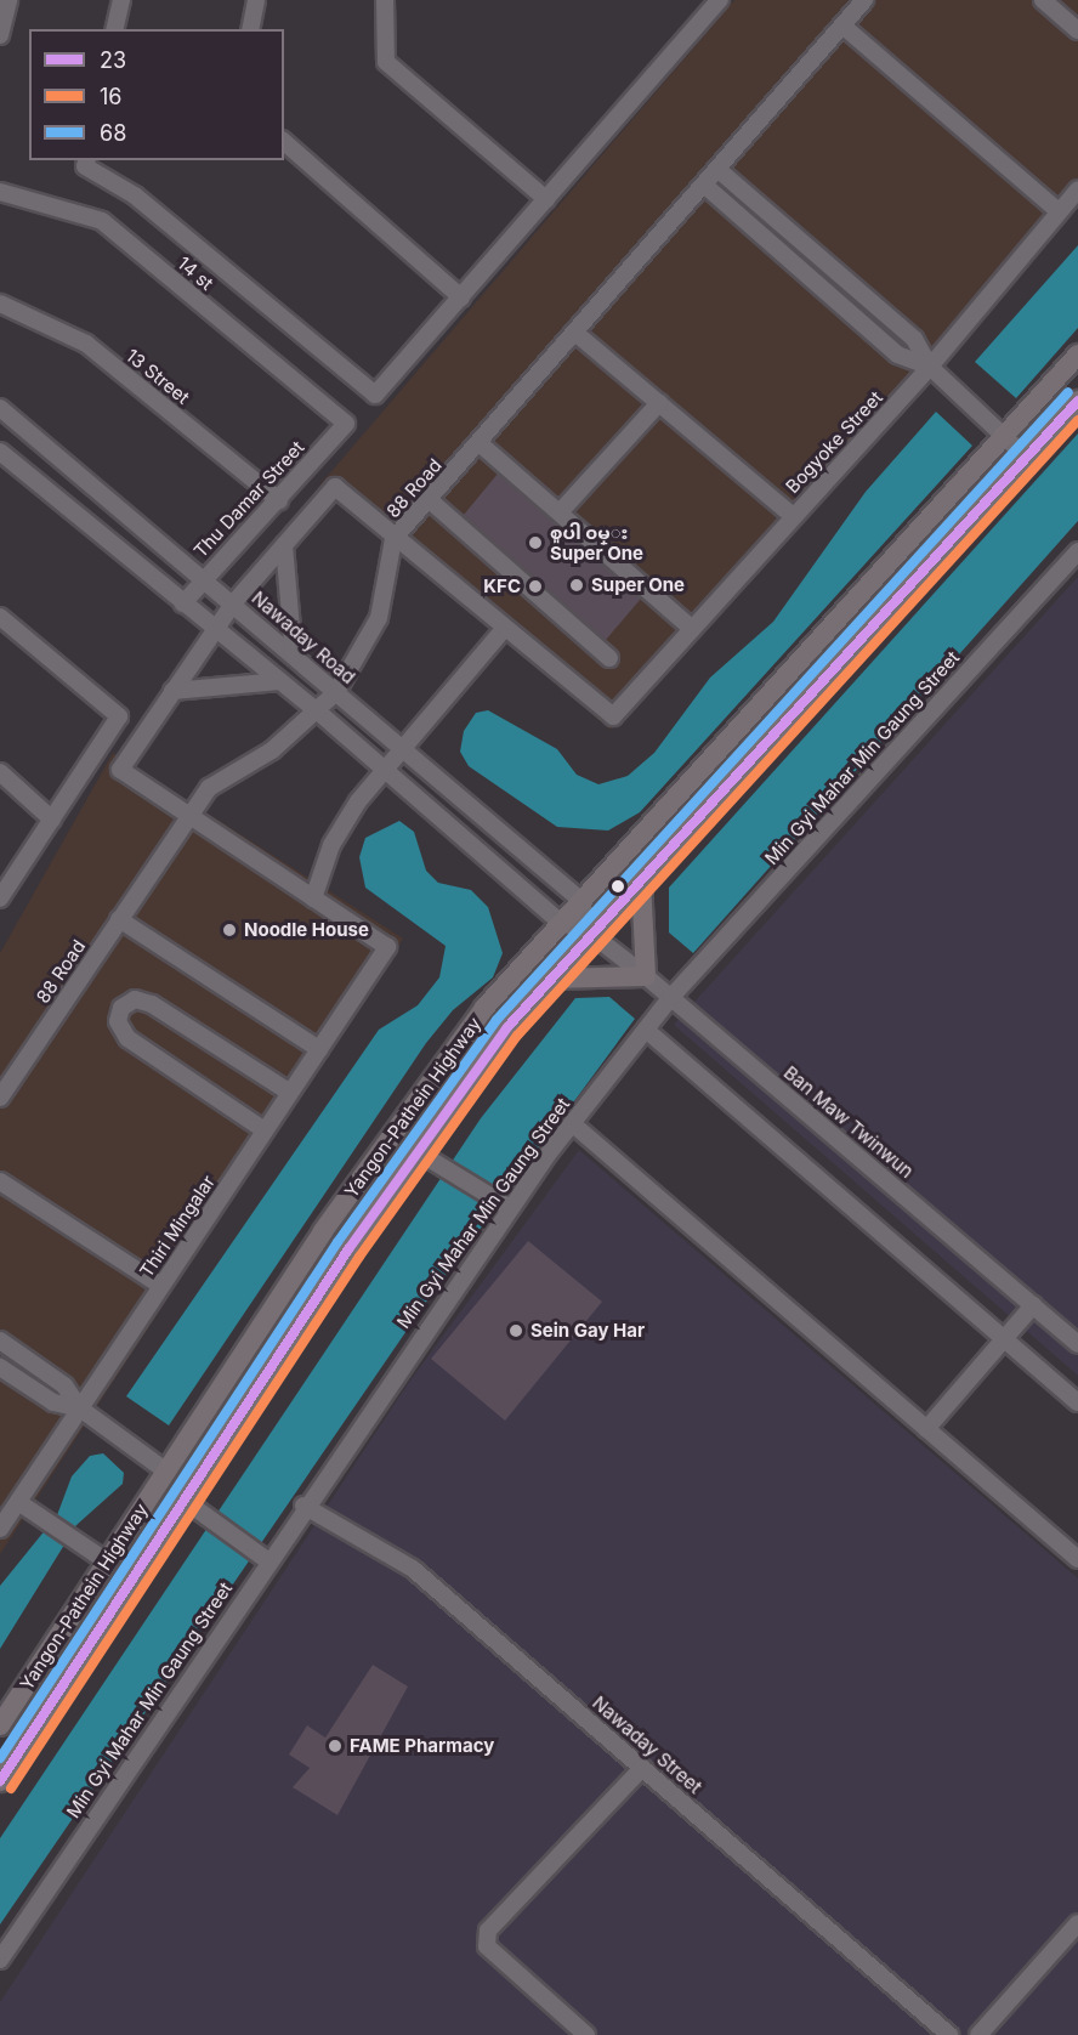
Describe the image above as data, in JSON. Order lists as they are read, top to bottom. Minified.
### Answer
{"streets":{"main road":["Yangon-Pathein Highway"],"street":["14 st","13 Street","Bogyoke Street","88 Road","Thu Damar Street","Nawaday Road","Min Gyi Mahar Min Gaung Street","Ban Maw Twinwun","Thiri Mingalar","Nawaday Street"]},"crossings":[["14 st","Thu Damar Street"],["13 Street","Thu Damar Street"],["88 Road","Nawaday Road"],["Thu Damar Street","Nawaday Road"],["Nawaday Road","Yangon-Pathein Highway"],["Min Gyi Mahar Min Gaung Street","Ban Maw Twinwun"],["Min Gyi Mahar Min Gaung Street","Nawaday Street"],["Yangon-Pathein Highway","Ban Maw Twinwun"]],"places":["စူပါ ၀မ္း Super One","Super One","KFC","Noodle House","Sein Gay Har","FAME Pharmacy"],"lines":["transit line 68","transit line 23","transit line 16"],"legend":["23","16","68"]}
